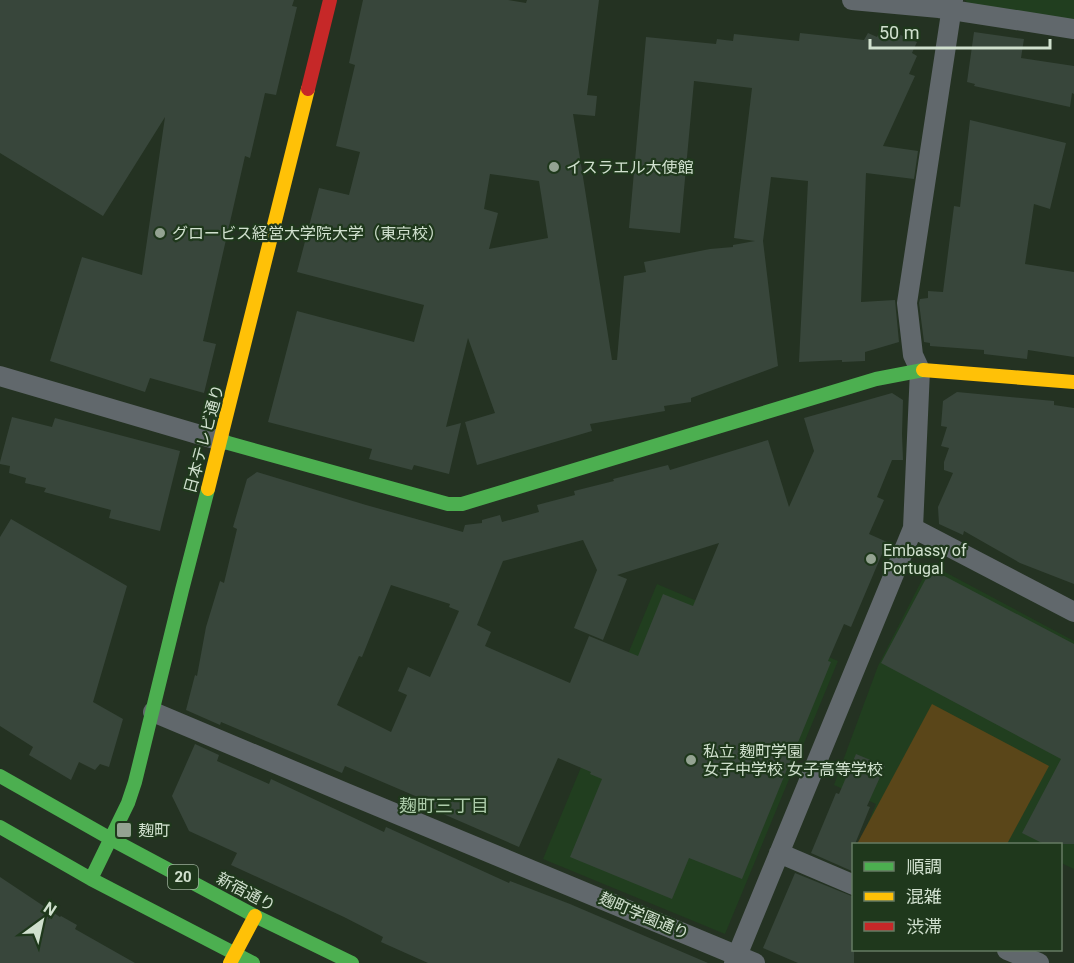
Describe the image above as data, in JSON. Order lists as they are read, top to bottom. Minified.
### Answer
{"streets":{"main road":["日本テレビ通り","20","新宿通り"],"street":["麹町学園通り"]},"crossings":[["日本テレビ通り","新宿通り"],["日本テレビ通り","麹町学園通り"]],"districts":["麹町三丁目"],"places":{"other":["イスラエル大使館","グロービス経営大学院大学（東京校）","Embassy of Portugal","私立 麹町学園 女子中学校 女子高等学校"],"transit":["麹町"]},"legend":["順調","混雑","渋滞"],"scale_bar":"50 m","north":"top right"}
